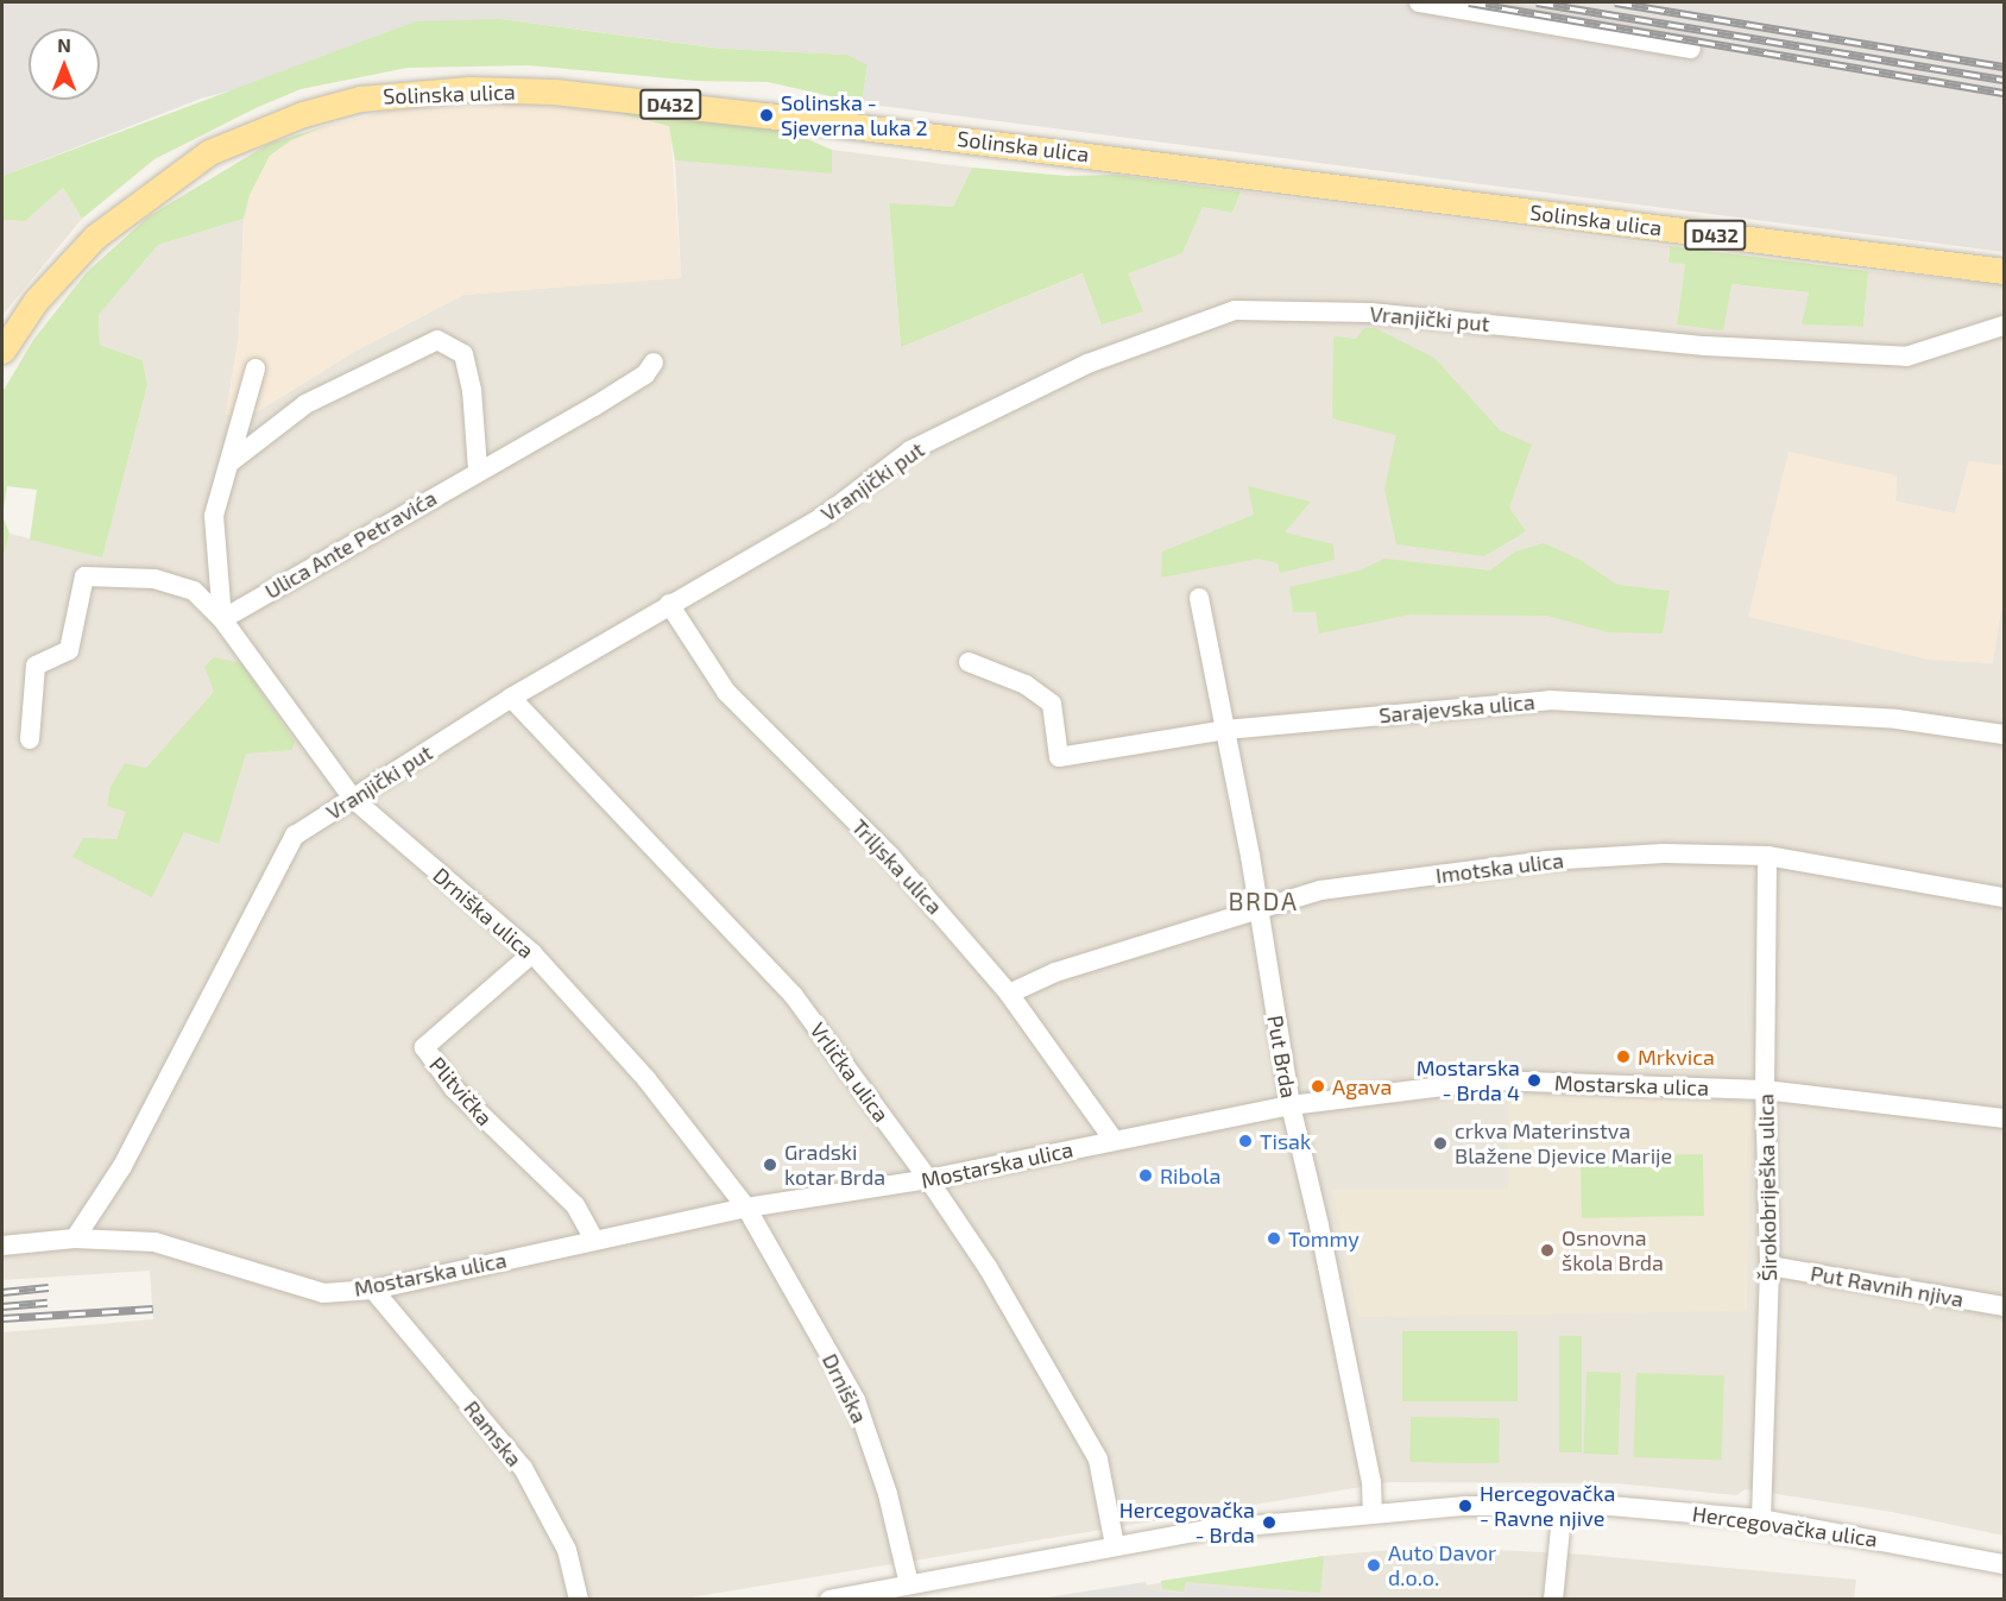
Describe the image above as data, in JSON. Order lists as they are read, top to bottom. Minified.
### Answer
{"streets":{"main road":["Solinska ulica","D432"],"street":["Vranjički put","Ulica Ante Petravića","Sarajevska ulica","Triljska ulica","Imotska ulica","Drniška ulica","Put Brda","Vrlička ulica","Mostarska ulica","Plitvička","Širokobriješka ulica","Put Ravnih njiva","Drniška","Ramska","Hercegovačka ulica"]},"crossings":[["Vranjički put","Triljska ulica"],["Vranjički put","Drniška ulica"],["Vranjički put","Vrlička ulica"],["Vranjički put","Mostarska ulica"],["Ulica Ante Petravića","Drniška ulica"],["Sarajevska ulica","Put Brda"],["Triljska ulica","Imotska ulica"],["Triljska ulica","Mostarska ulica"],["Imotska ulica","Put Brda"],["Imotska ulica","Širokobriješka ulica"],["Drniška ulica","Mostarska ulica"],["Drniška ulica","Plitvička"],["Drniška ulica","Drniška"],["Put Brda","Mostarska ulica"],["Put Brda","Hercegovačka ulica"],["Vrlička ulica","Mostarska ulica"],["Vrlička ulica","Hercegovačka ulica"],["Mostarska ulica","Plitvička"],["Mostarska ulica","Širokobriješka ulica"],["Mostarska ulica","Drniška"],["Mostarska ulica","Ramska"],["Širokobriješka ulica","Put Ravnih njiva"],["Širokobriješka ulica","Hercegovačka ulica"],["Drniška","Hercegovačka ulica"]],"districts":["BRDA"],"places":["Solinska - Sjeverna luka 2","Mrkvica","Mostarska - Brda 4","Agava","Tisak","crkva Materinstva Blažene Djevice Marije","Gradski kotar Brda","Ribola","Tommy","Osnovna škola Brda","Hercegovačka - Ravne njive","Hercegovačka - Brda","Auto Davor d.o.o."],"north":"top"}
